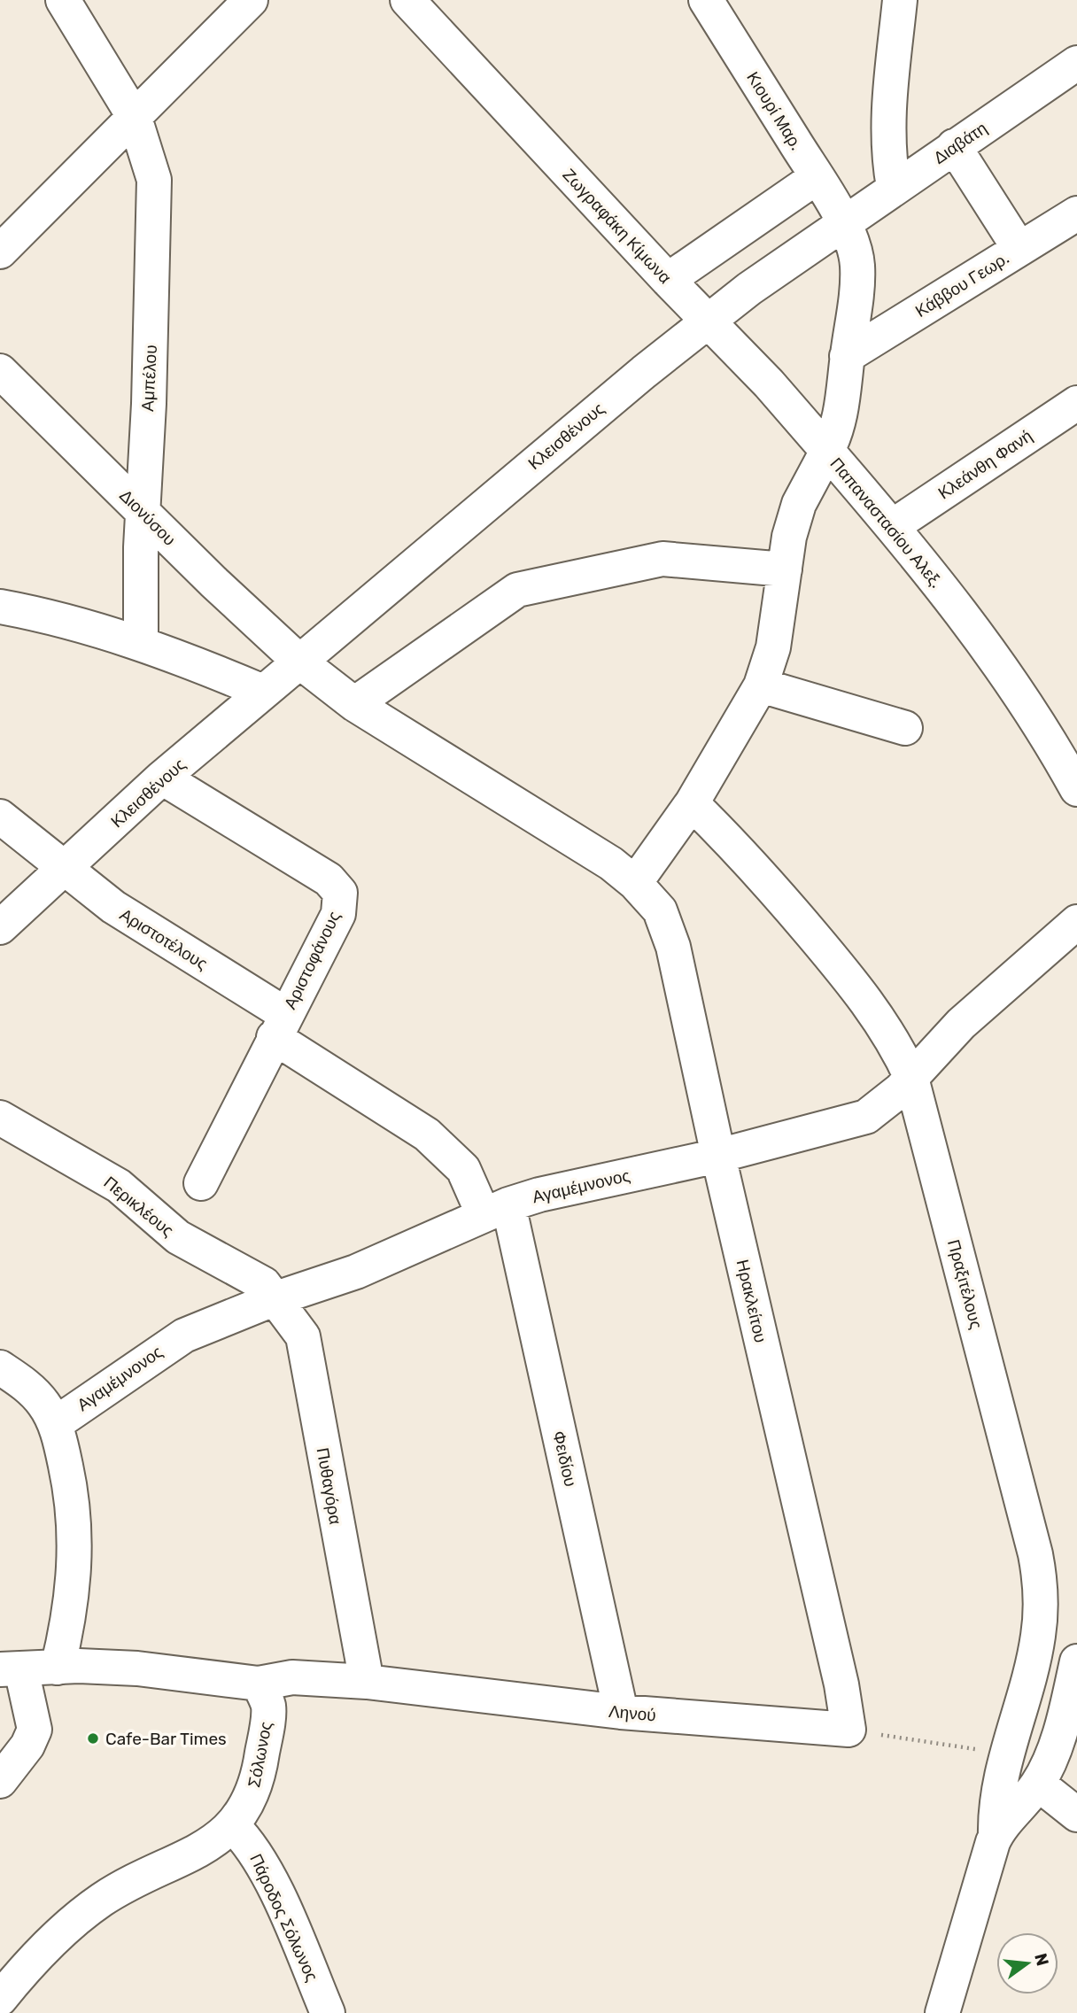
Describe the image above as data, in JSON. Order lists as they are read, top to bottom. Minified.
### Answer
{"streets":{"street":["Κιουρί Μαρ.","Διαβάτη","Ζωγραφάκη Κίμωνα","Κάββου Γεωρ.","Αμπέλου","Κλεισθένους","Κλεάνθη Φανή","Διονύσου","Παπαναστασίου Αλεξ.","Αριστοτέλους","Αριστοφάνους","Αγαμέμνονος","Περικλέους","Πραξιτέλους","Ηρακλείτου","Φειδίου","Πυθαγόρα","Ληνού","Σόλωνος","Πάροδος Σόλωνος"]},"crossings":[["Κιουρί Μαρ.","Διαβάτη"],["Κιουρί Μαρ.","Κλεισθένους"],["Κιουρί Μαρ.","Παπαναστασίου Αλεξ."],["Διαβάτη","Κλεισθένους"],["Διαβάτη","Παπαναστασίου Αλεξ."],["Ζωγραφάκη Κίμωνα","Κλεισθένους"],["Ζωγραφάκη Κίμωνα","Παπαναστασίου Αλεξ."],["Κάββου Γεωρ.","Παπαναστασίου Αλεξ."],["Αμπέλου","Διονύσου"],["Κλεισθένους","Διονύσου"],["Κλεισθένους","Παπαναστασίου Αλεξ."],["Κλεισθένους","Αριστοτέλους"],["Κλεισθένους","Αριστοφάνους"],["Κλεάνθη Φανή","Παπαναστασίου Αλεξ."],["Αριστοτέλους","Αριστοφάνους"],["Αριστοτέλους","Αγαμέμνονος"],["Αριστοτέλους","Φειδίου"],["Αγαμέμνονος","Περικλέους"],["Αγαμέμνονος","Πραξιτέλους"],["Αγαμέμνονος","Ηρακλείτου"],["Αγαμέμνονος","Φειδίου"],["Αγαμέμνονος","Πυθαγόρα"],["Περικλέους","Πυθαγόρα"],["Ηρακλείτου","Ληνού"],["Φειδίου","Ληνού"],["Πυθαγόρα","Ληνού"],["Ληνού","Σόλωνος"],["Σόλωνος","Πάροδος Σόλωνος"]],"places":["Cafe-Bar Times"],"north":"right"}
